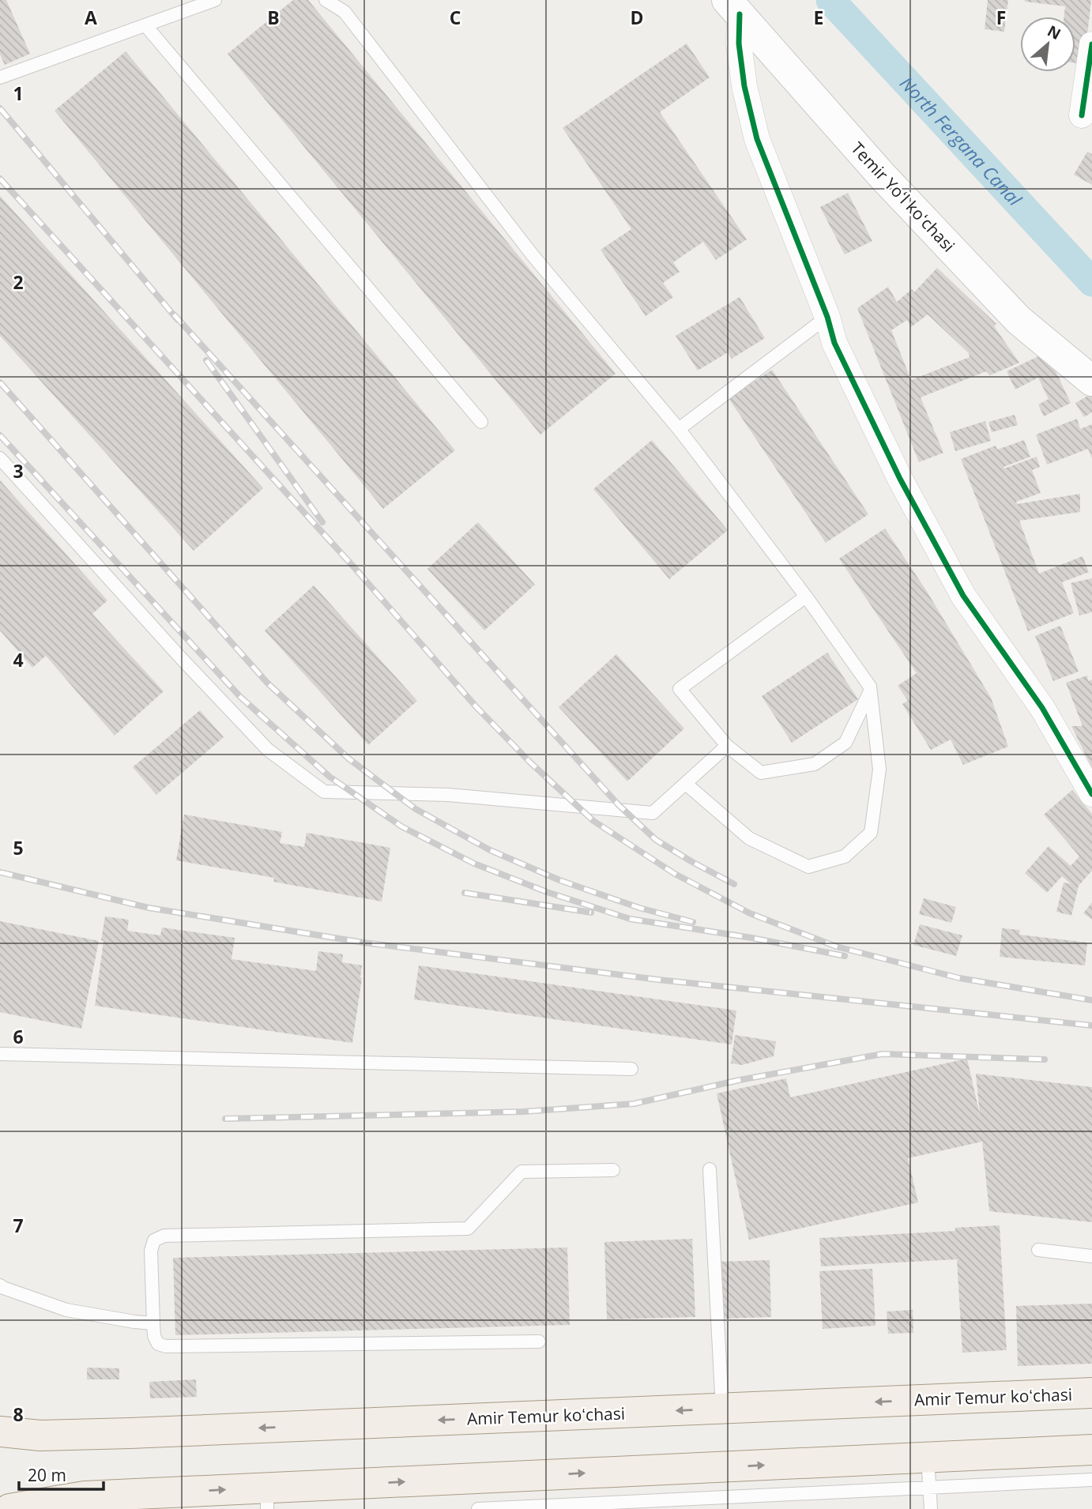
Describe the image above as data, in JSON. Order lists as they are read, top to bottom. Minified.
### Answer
{"streets":{"main road":["Amir Temur koʻchasi"],"street":["Temir Yoʻl koʻchasi"]},"water":["North Fergana Canal"],"scale_bar":"20 m","north":"top right","grid":{"columns":["A","B","C","D","E","F"],"rows":["1","2","3","4","5","6","7","8"]}}
